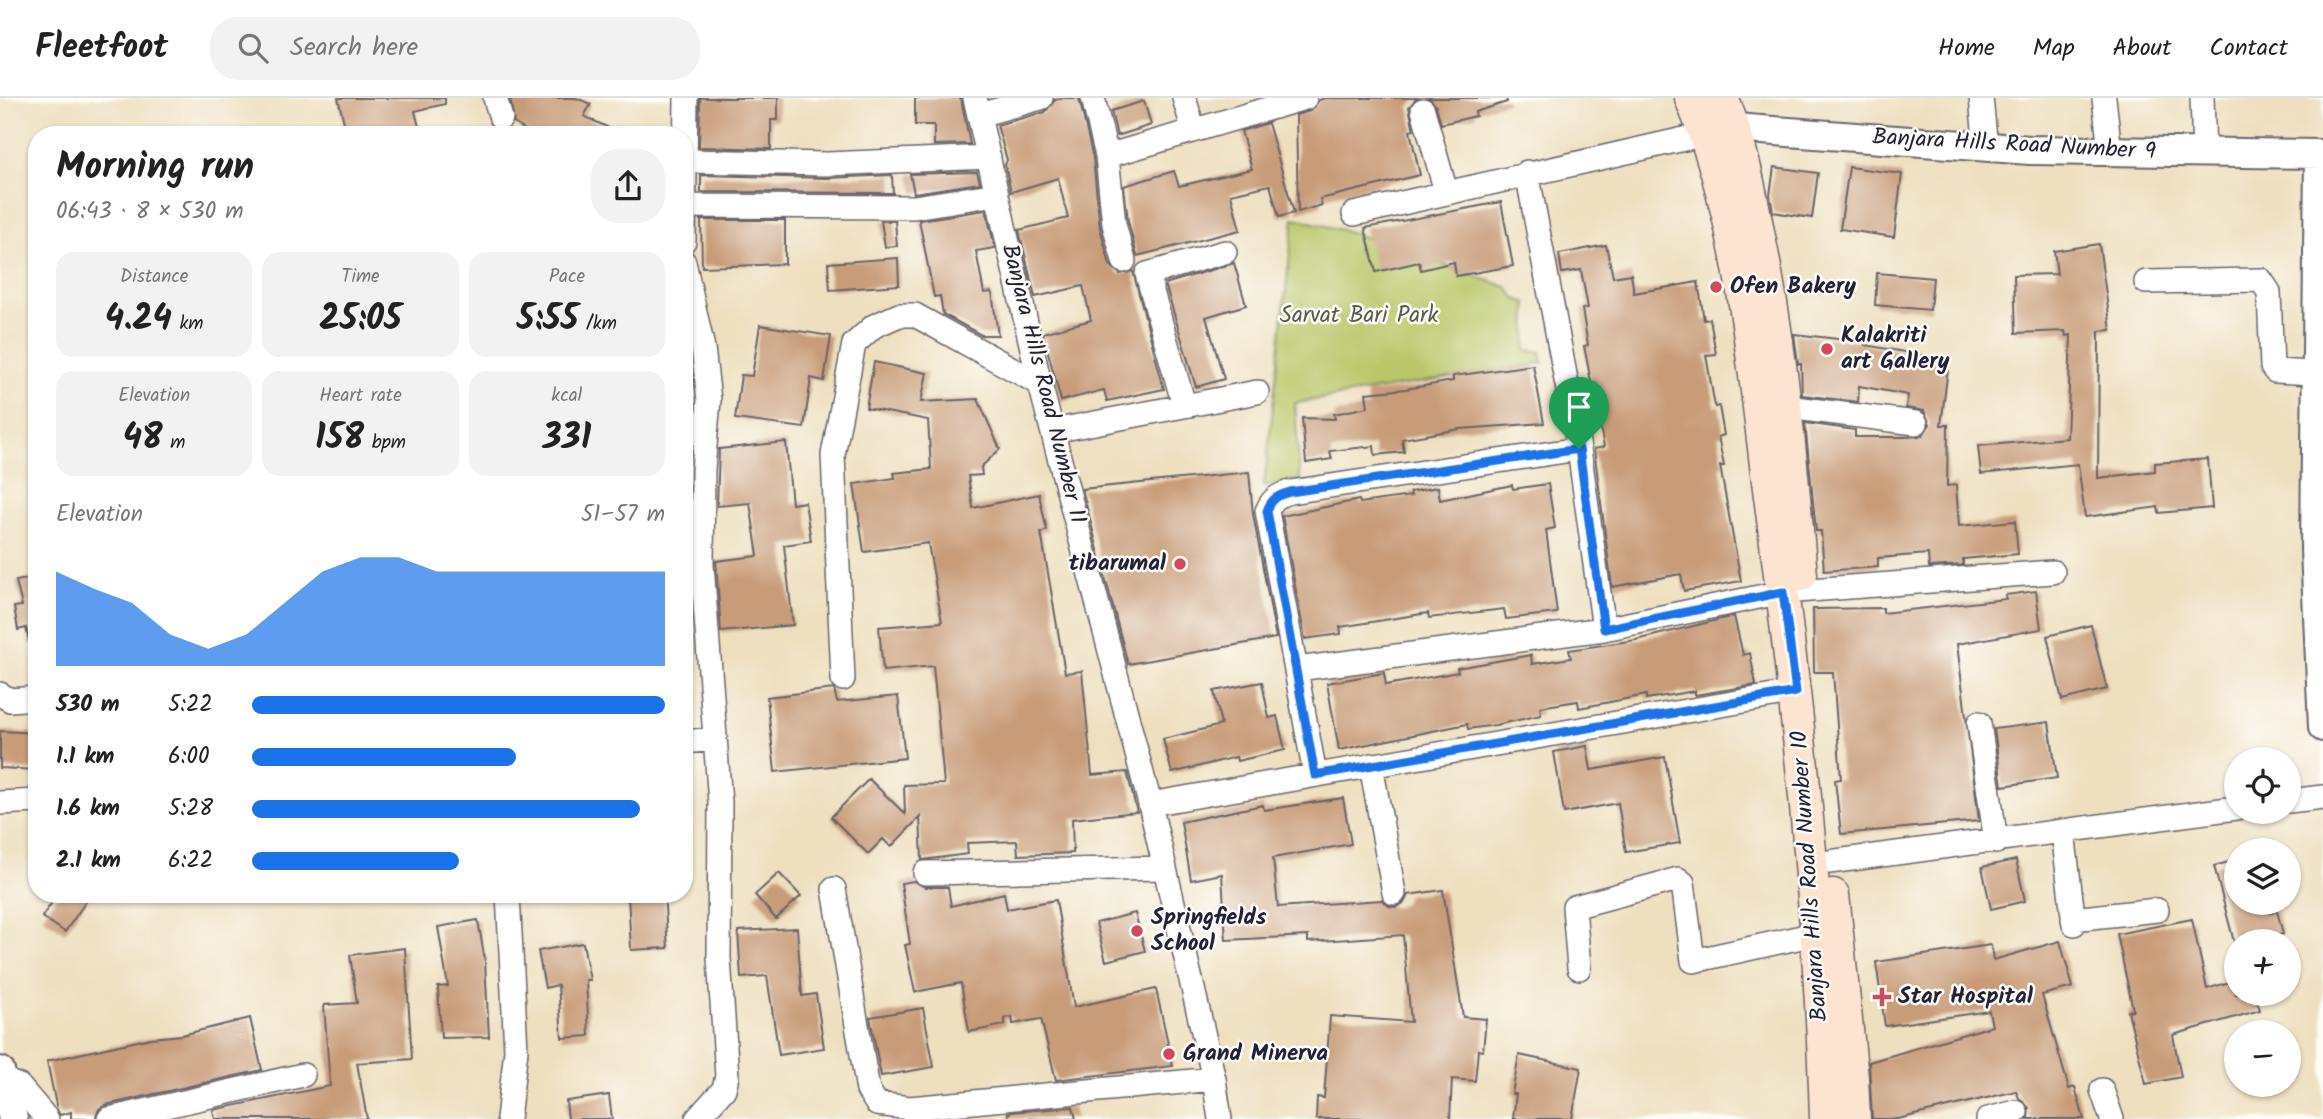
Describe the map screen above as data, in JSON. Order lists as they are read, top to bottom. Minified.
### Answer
{"streets":{"main road":["Banjara Hills Road Number 10"],"street":["Banjara Hills Road Number 9","Banjara Hills Road Number 11"]},"crossings":[["Banjara Hills Road Number 9","Banjara Hills Road Number 10"]],"parks":["Sarvat Bari Park"],"places":{"other":["Ofen Bakery","Kalakriti art Gallery","tibarumal","Springfields School","Grand Minerva"],"health":["Star Hospital"]},"page":{"header":"Fleetfoot","search":"Search here","nav":["Home","Map","About","Contact"],"heading":["Morning run","06:43 · 8 × 530 m"],"stats":[["Distance","4.24 km"],["Time","25:05"],["Pace","5:55 /km"],["Elevation","48 m"],["Heart rate","158 bpm"],["kcal","331"]],"chart":["Elevation","51–57 m"],"list":[{"name":"530 m","note":"5:22"},{"name":"1.1 km","note":"6:00"},{"name":"1.6 km","note":"5:28"},{"name":"2.1 km","note":"6:22"}],"map_buttons":["+","−"]}}
